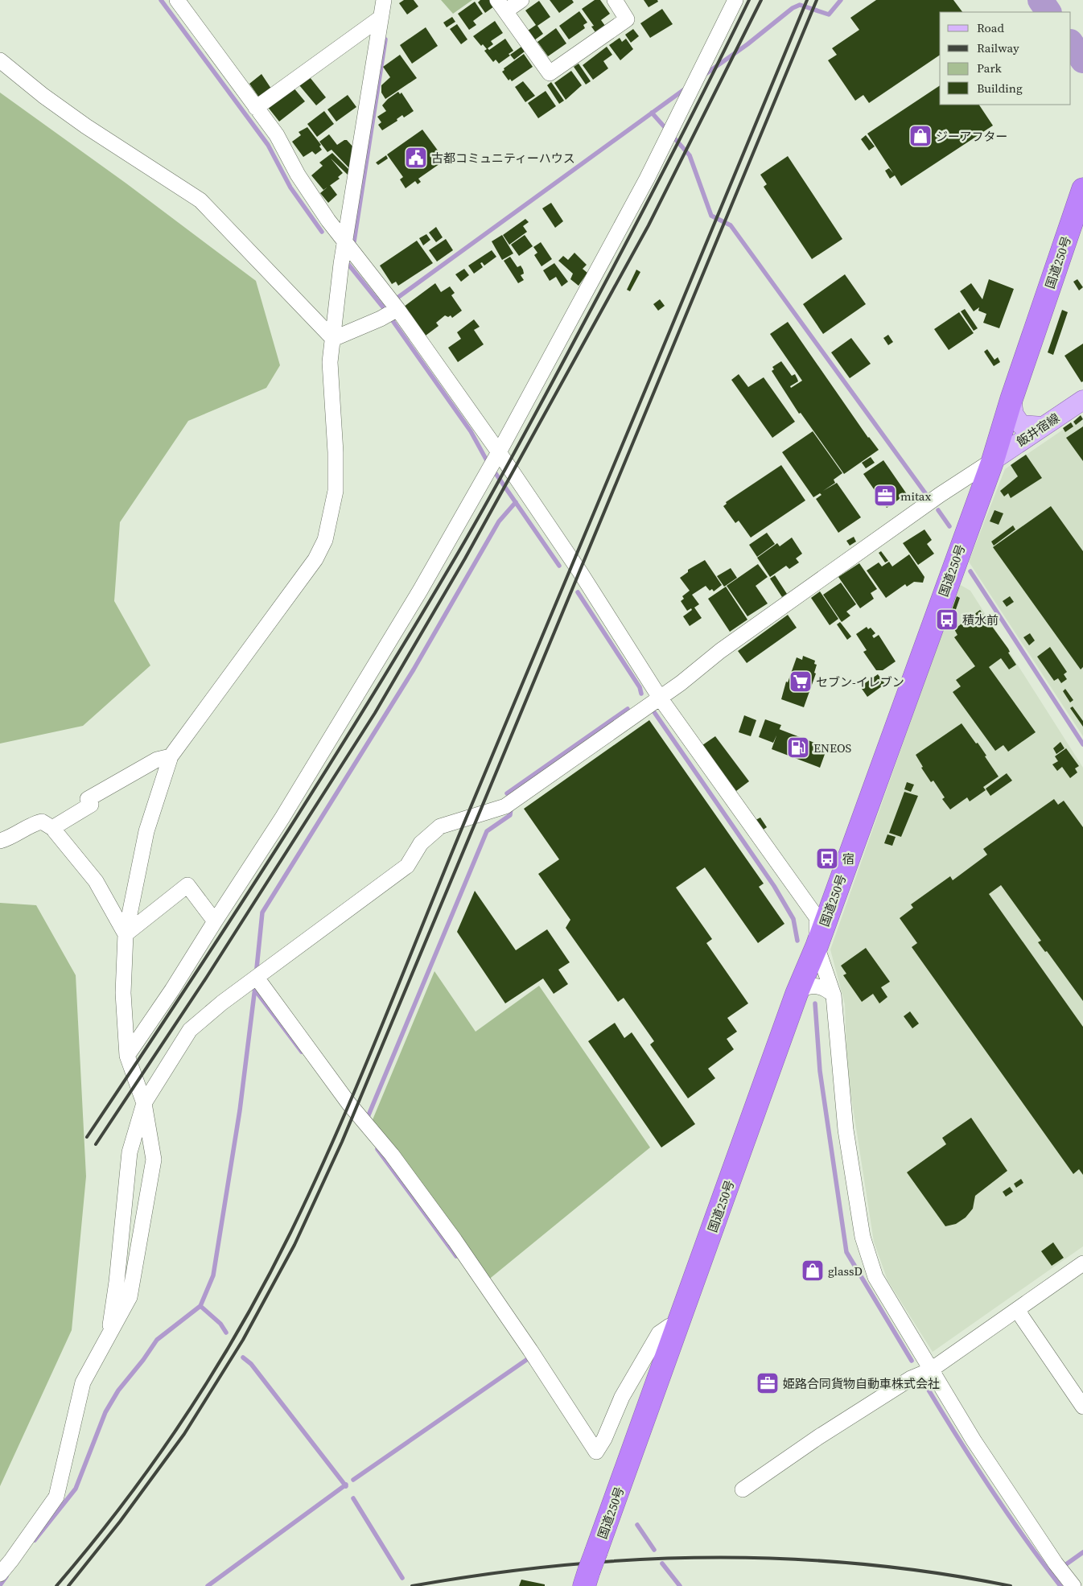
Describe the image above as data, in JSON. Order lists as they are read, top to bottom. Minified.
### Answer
{"streets":{"highway":["国道250号"],"main road":["飯井宿線"]},"crossings":[["国道250号","飯井宿線"]],"places":{"shop":["ジーアフター","glassD"],"public building":["古都コミュニティーハウス"],"office":["mitax","姫路合同貨物自動車株式会社"],"bus stop":["積水前","宿"],"supermarket":["セブン-イレブン"],"fuel station":["ENEOS"]},"legend":["Road","Railway","Park","Building"]}
